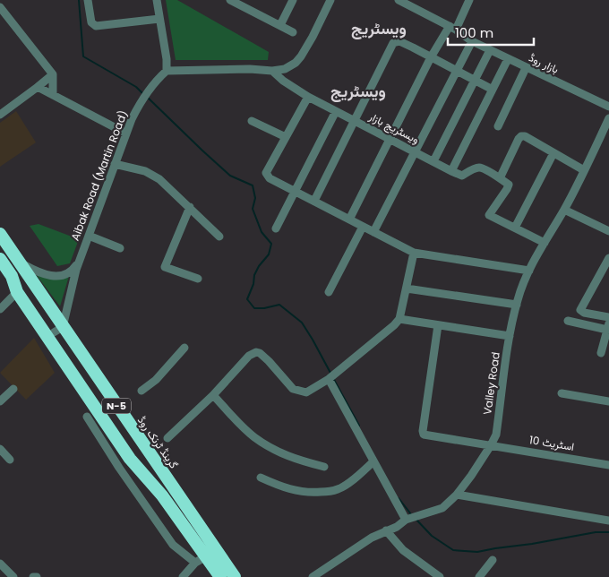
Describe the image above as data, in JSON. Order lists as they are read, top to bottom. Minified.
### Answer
{"streets":{"highway":["N-5","گرینڈ ٹرنک روڈ"],"street":["بازار روڈ","ویسٹریج بازار","Aibak Road (Martin Road)","Valley Road","اسٹریٹ 10"]},"crossings":[["Aibak Road (Martin Road)","گرینڈ ٹرنک روڈ"],["Valley Road","اسٹریٹ 10"]],"districts":["ویسٹریج","ویسٹریج"],"scale_bar":"100 m"}
